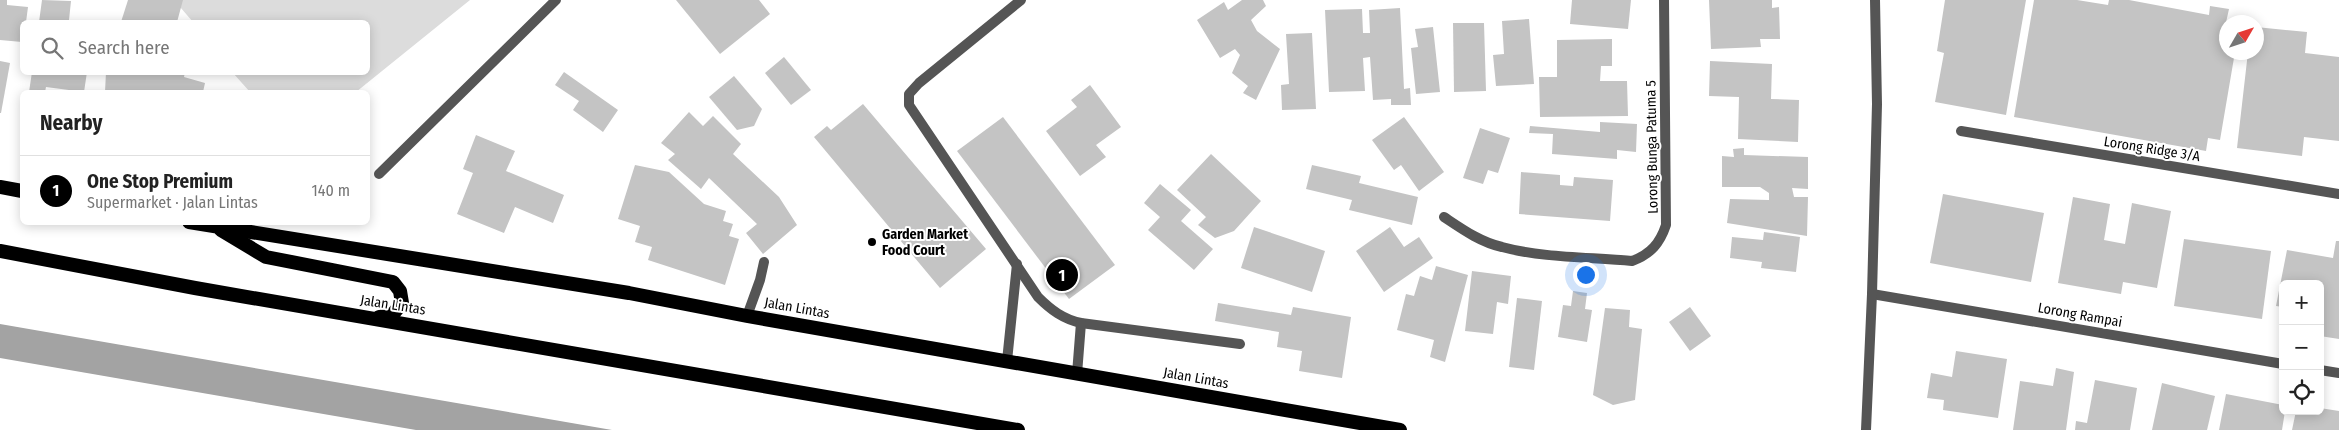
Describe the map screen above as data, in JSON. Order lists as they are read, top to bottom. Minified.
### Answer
{"streets":{"highway":["Jalan Lintas"],"street":["Lorong Bunga Patuma 5","Lorong Ridge 3/A","Lorong Rampai"]},"places":["Garden Market Food Court"],"north":"top right","page":{"search":"Search here","heading":"Nearby","list":[{"mark":"1","name":"One Stop Premium","note":"Supermarket · Jalan Lintas","value":"140 m"}],"pins":"1","map_buttons":["+","−"]}}
